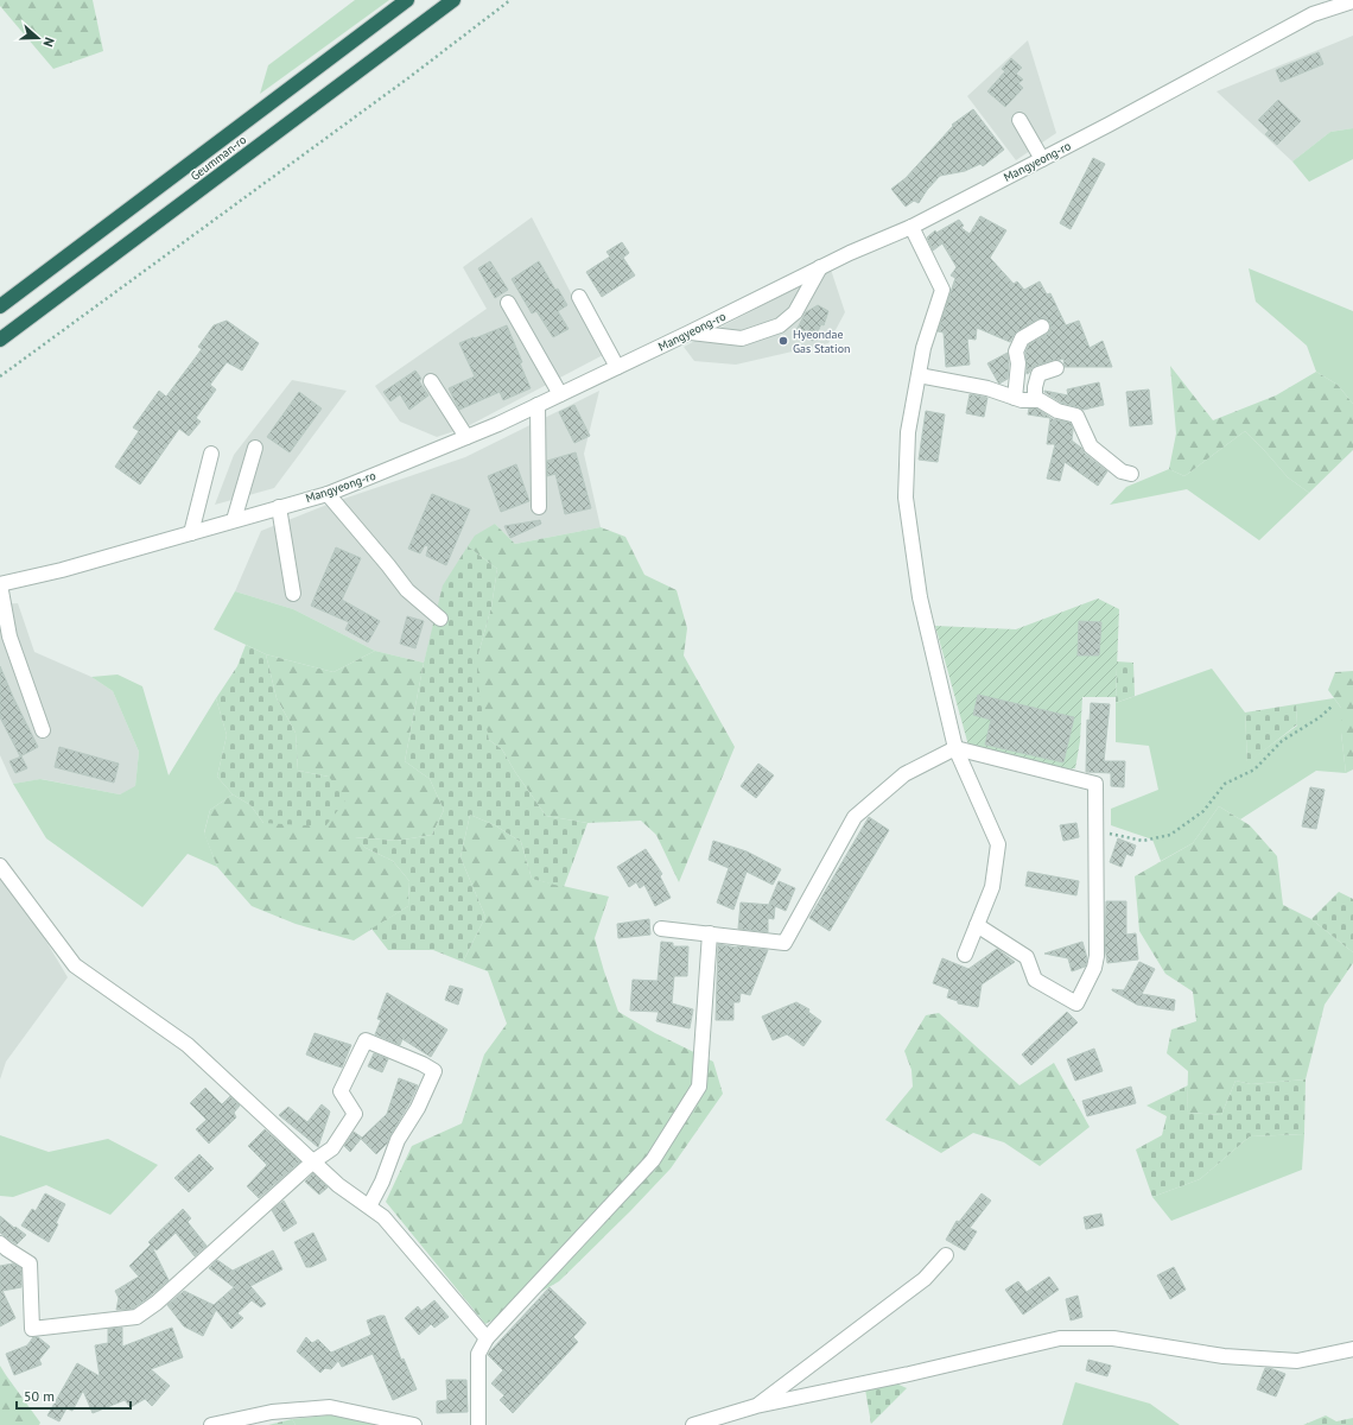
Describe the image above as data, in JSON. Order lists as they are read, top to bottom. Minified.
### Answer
{"streets":{"highway":["Geumman-ro"],"street":["Mangyeong-ro"]},"places":["Hyeondae Gas Station"],"scale_bar":"50 m","north":"right"}
